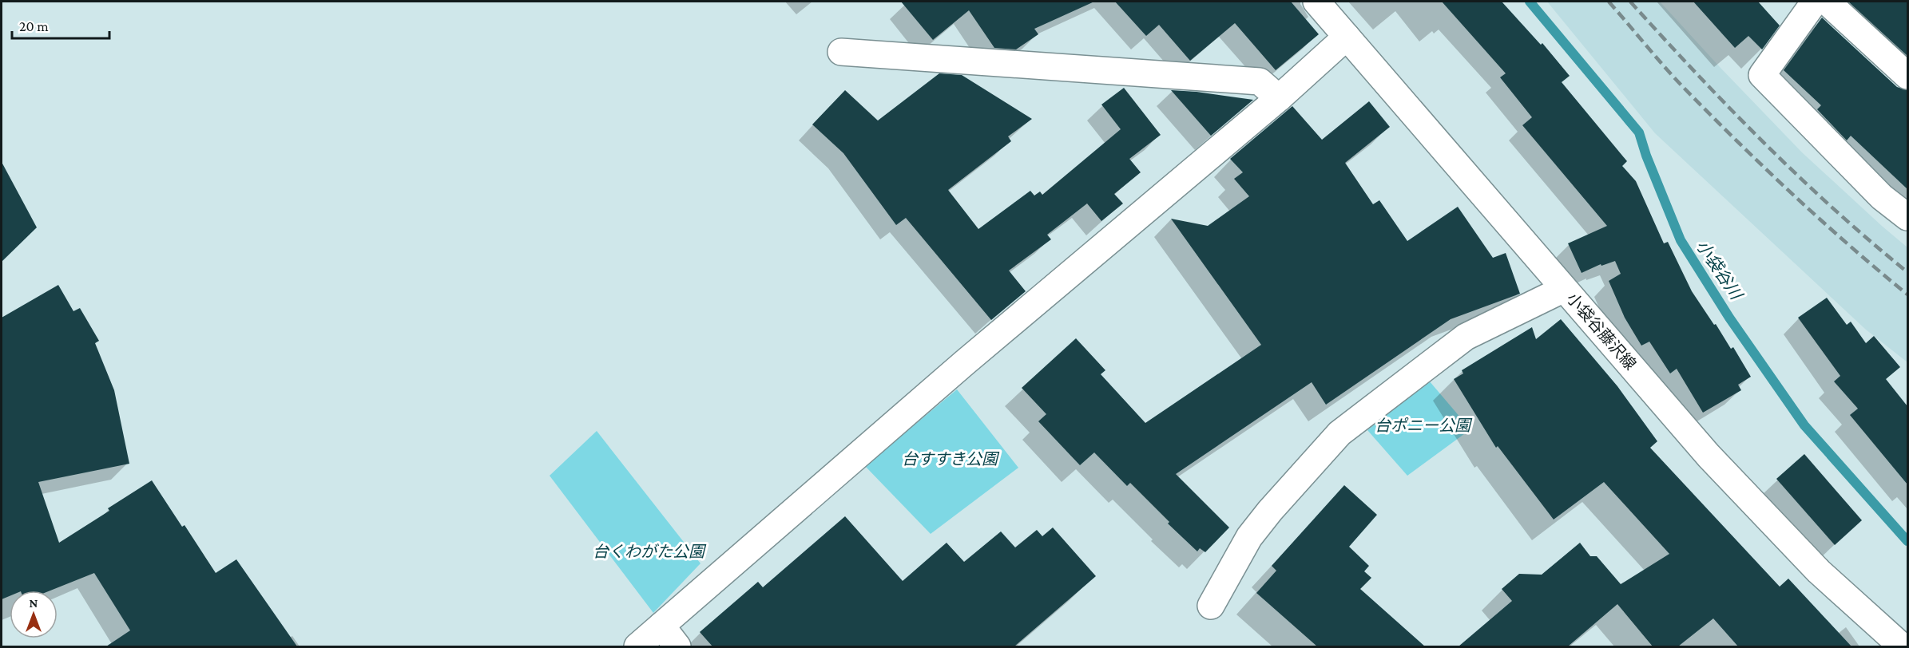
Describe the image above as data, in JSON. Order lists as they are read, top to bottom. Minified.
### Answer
{"streets":{"street":["小袋谷藤沢線"]},"water":["小袋谷川"],"parks":["台ポニー公園","台すすき公園","台くわがた公園"],"scale_bar":"20 m","north":"top"}
